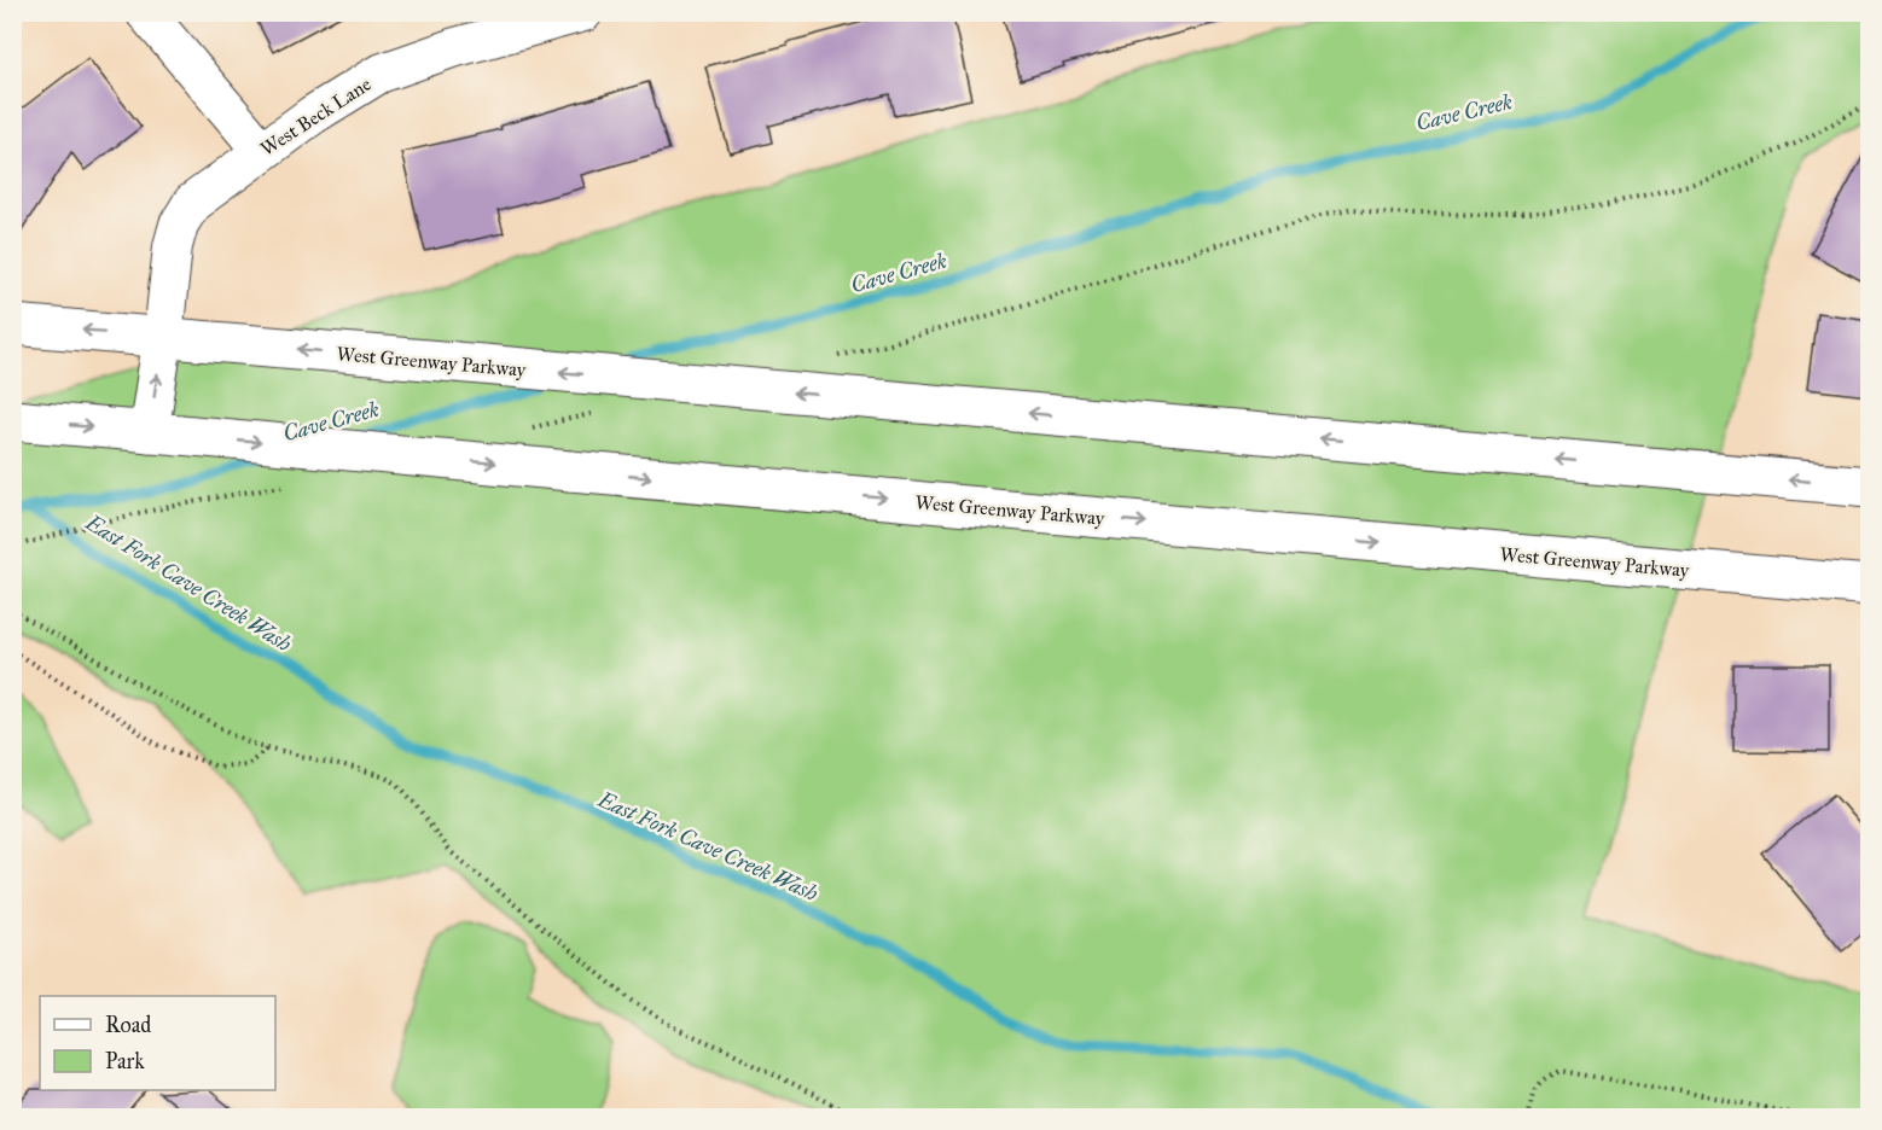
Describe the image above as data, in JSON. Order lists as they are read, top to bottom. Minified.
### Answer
{"streets":{"main road":["West Greenway Parkway"],"street":["West Beck Lane"]},"crossings":[["West Beck Lane","West Greenway Parkway"]],"water":["Cave Creek","East Fork Cave Creek Wash"],"legend":["Road","Park"]}
